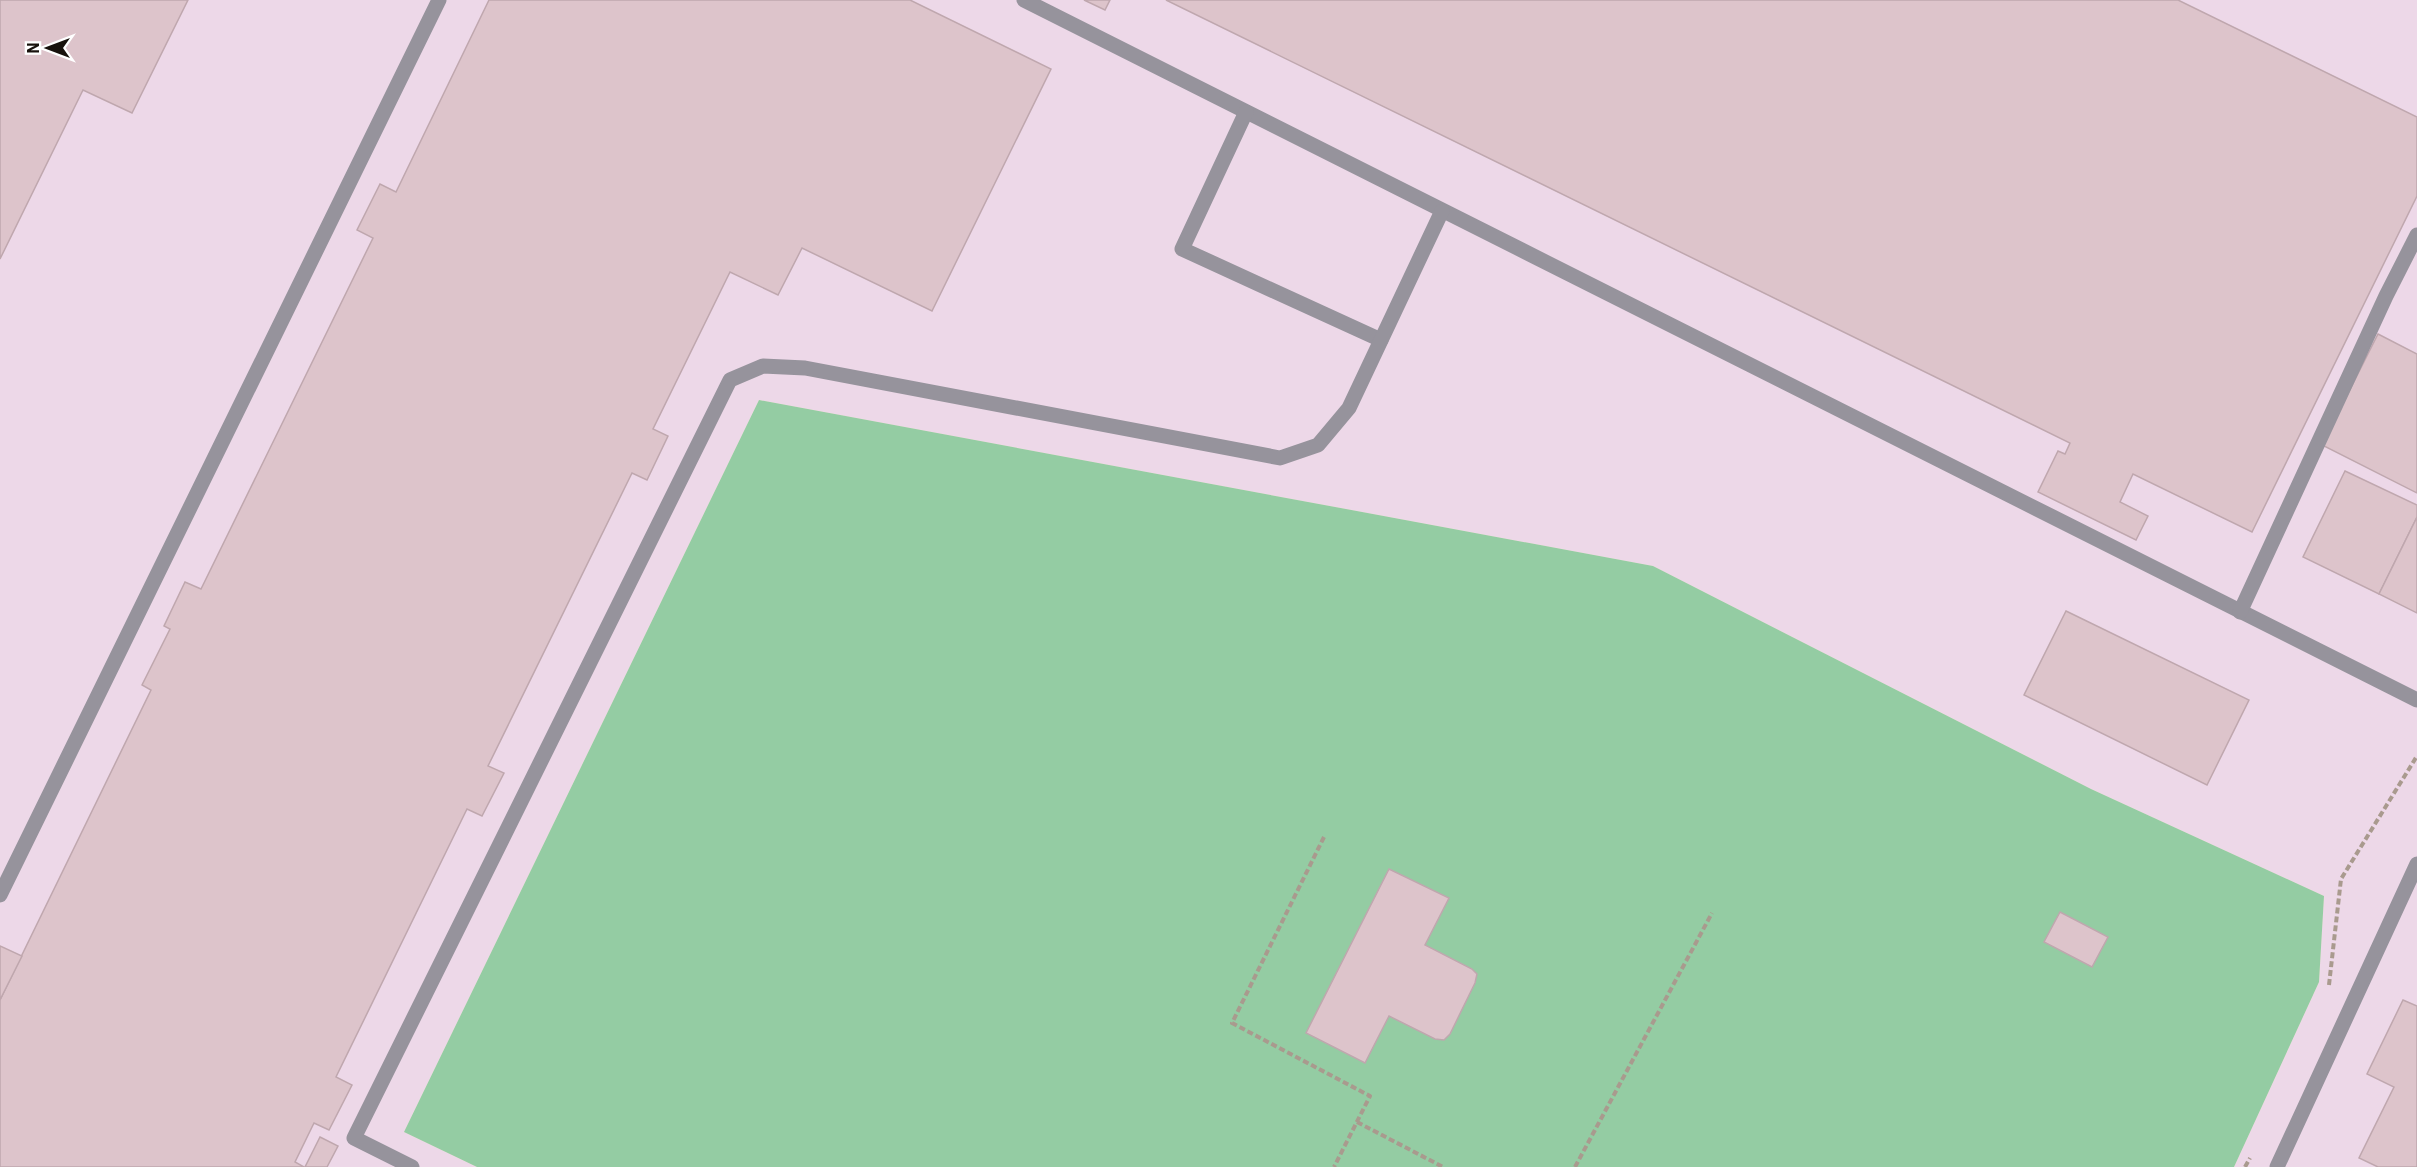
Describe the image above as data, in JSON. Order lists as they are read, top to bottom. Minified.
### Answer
{"north":"left"}
